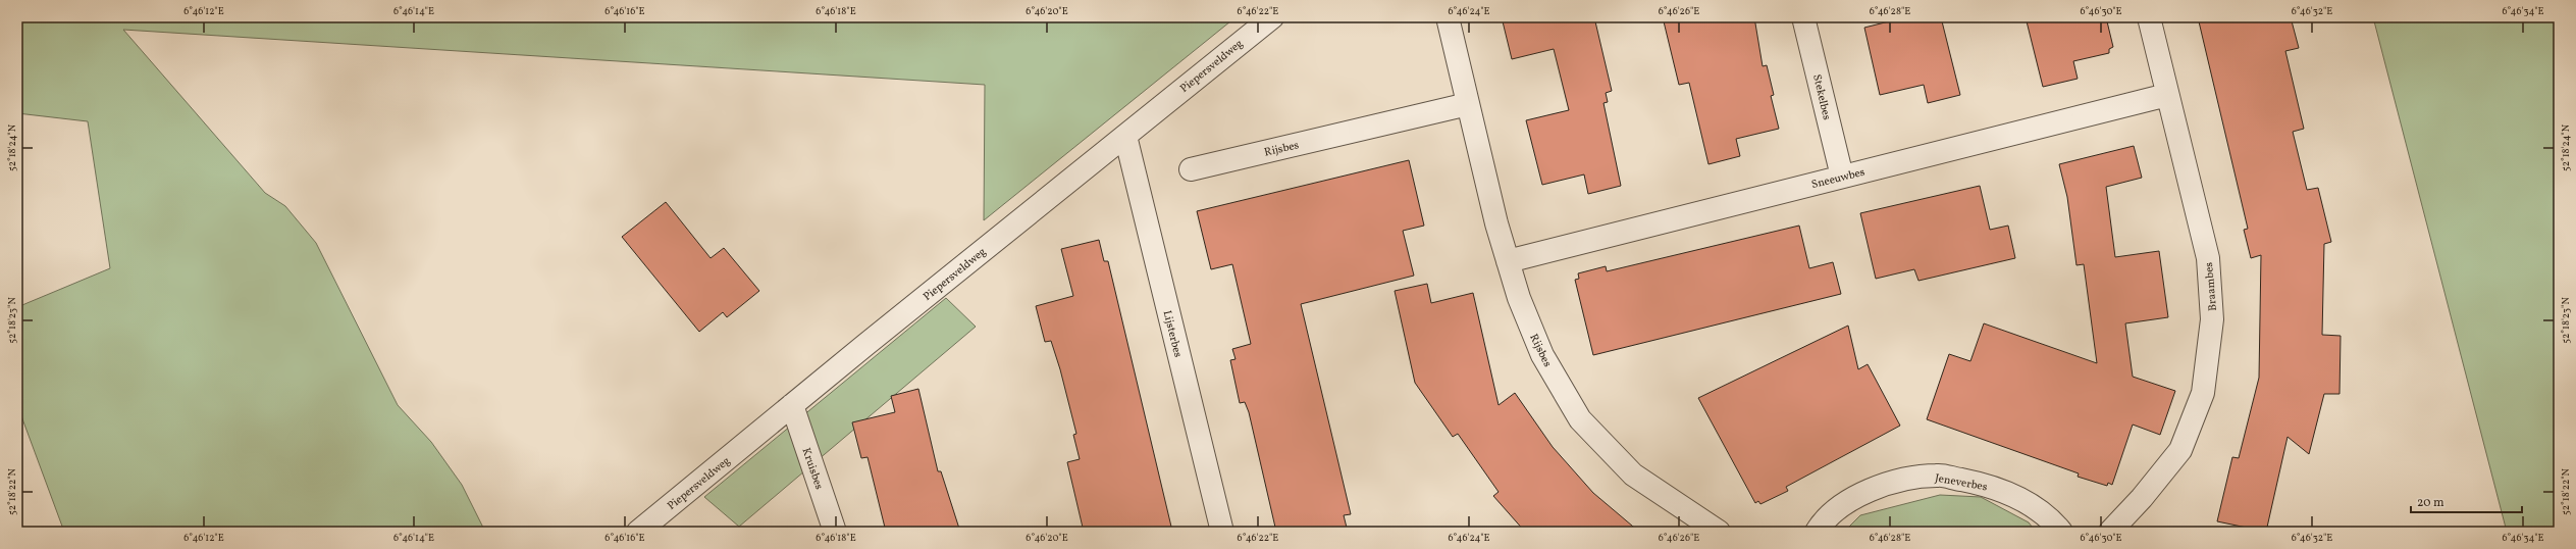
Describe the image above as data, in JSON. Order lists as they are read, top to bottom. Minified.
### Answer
{"streets":{"street":["Piepersveldweg","Stekelbes","Rijsbes","Sneeuwbes","Braambes","Lijsterbes","Kruisbes","Jeneverbes"]},"crossings":[["Piepersveldweg","Lijsterbes"],["Piepersveldweg","Kruisbes"],["Stekelbes","Sneeuwbes"],["Rijsbes","Sneeuwbes"],["Sneeuwbes","Braambes"]],"scale_bar":"20 m","coordinates":["6°46'12\"E","6°46'14\"E","6°46'16\"E","6°46'18\"E","6°46'20\"E","6°46'22\"E","6°46'24\"E","6°46'26\"E","6°46'28\"E","6°46'30\"E","6°46'32\"E","6°46'34\"E","52°18'24\"N","52°18'23\"N","52°18'22\"N"]}
